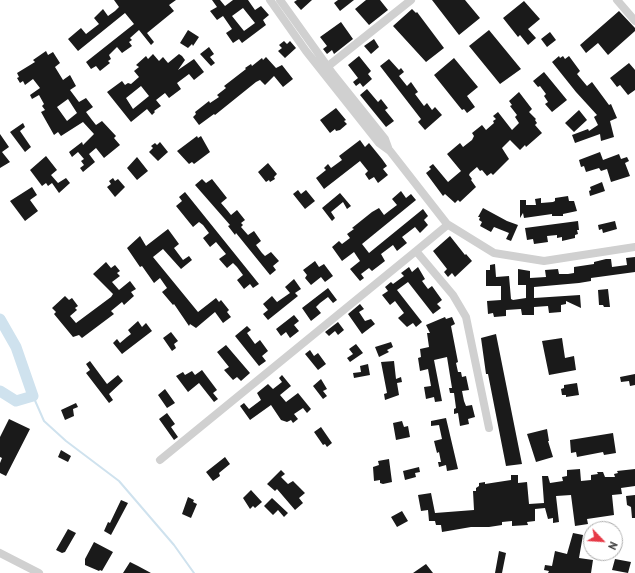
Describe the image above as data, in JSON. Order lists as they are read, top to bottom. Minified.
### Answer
{"north":"bottom right"}
